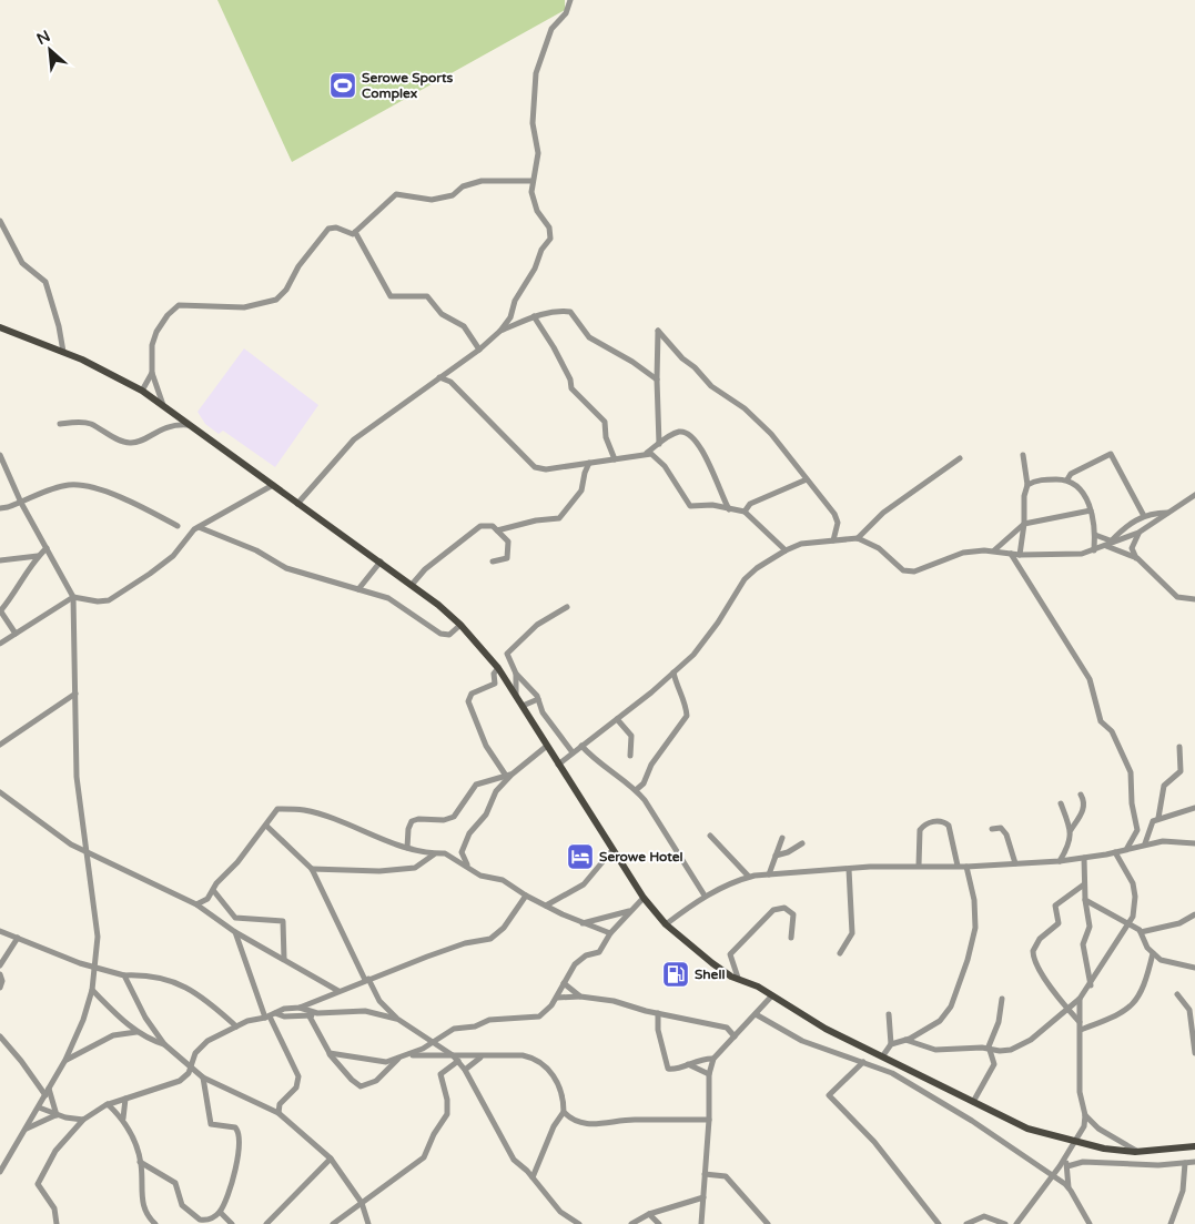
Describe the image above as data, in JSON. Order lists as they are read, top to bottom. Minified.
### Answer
{"places":{"sports":["Serowe Sports Complex"],"hotel":["Serowe Hotel"],"fuel station":["Shell"]},"north":"top left"}
